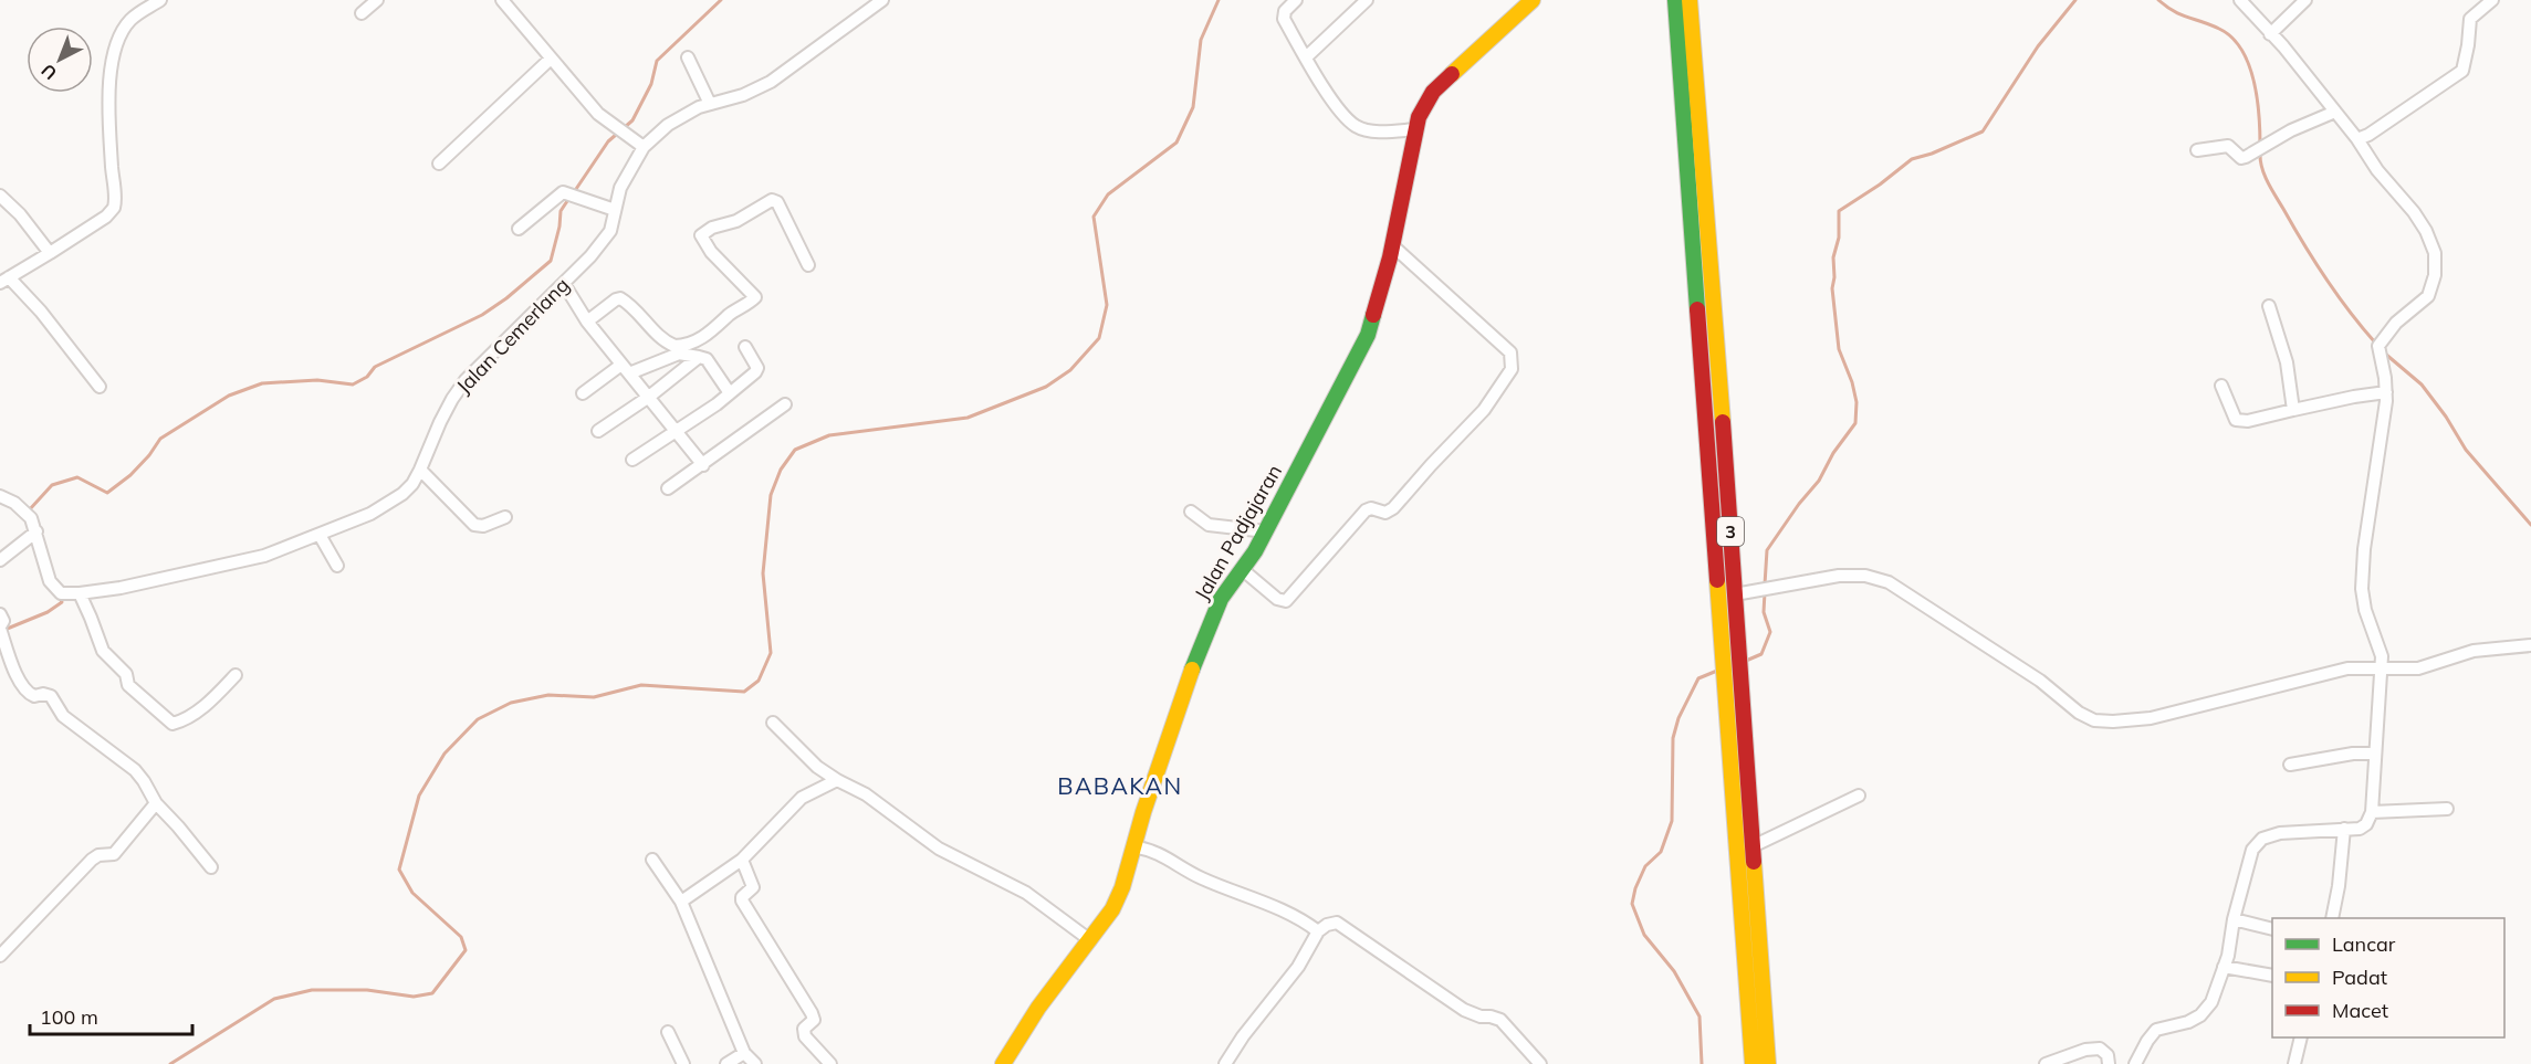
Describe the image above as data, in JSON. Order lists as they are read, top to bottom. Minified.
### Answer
{"streets":{"main road":["3","Jalan Padjajaran"],"street":["Jalan Cemerlang"]},"districts":["BABAKAN"],"legend":["Lancar","Padat","Macet"],"scale_bar":"100 m","north":"bottom left"}
